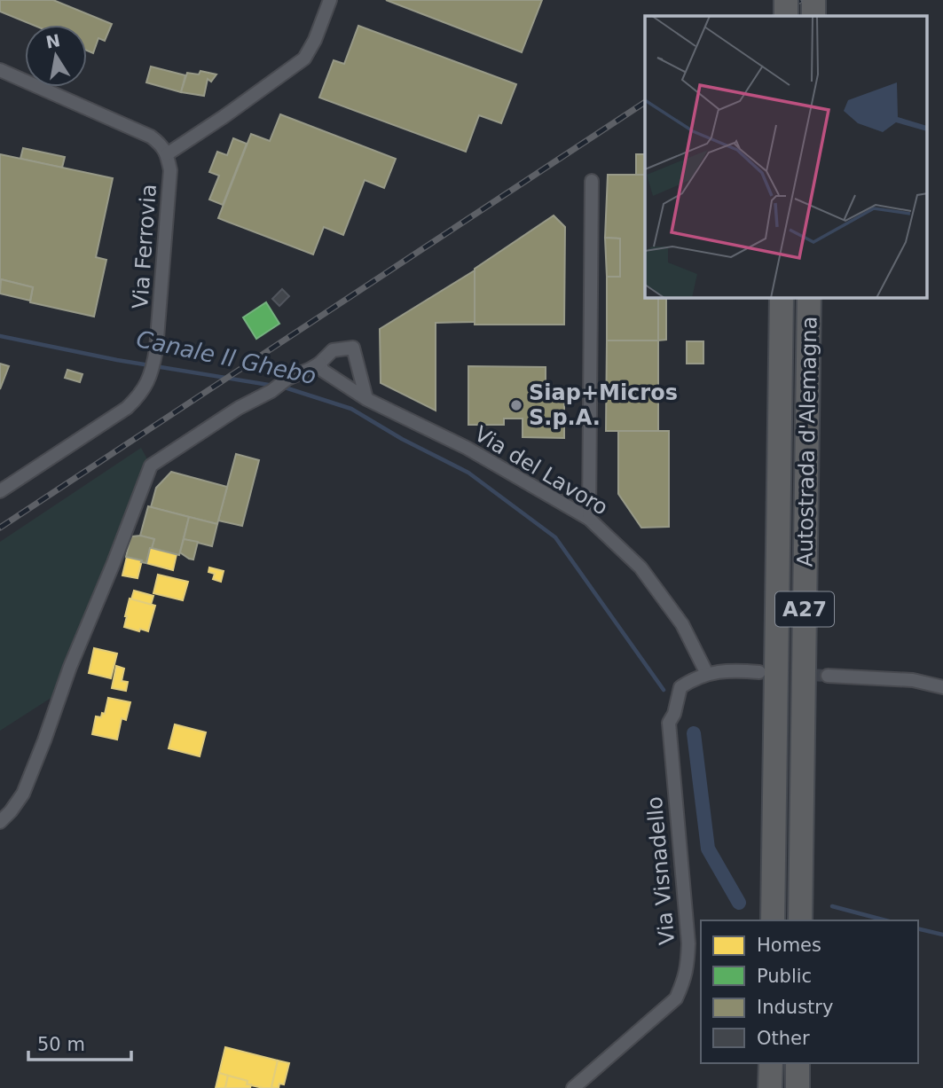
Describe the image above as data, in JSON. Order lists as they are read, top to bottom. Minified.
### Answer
{"streets":{"highway":["Autostrada d'Alemagna","A27"],"street":["Via Ferrovia","Via del Lavoro","Via Visnadello"]},"crossings":[["Via del Lavoro","Via Visnadello"]],"water":["Canale Il Ghebo"],"places":["Siap+Micros S.p.A."],"legend":["Homes","Public","Industry","Other"],"scale_bar":"50 m","north":"top"}
